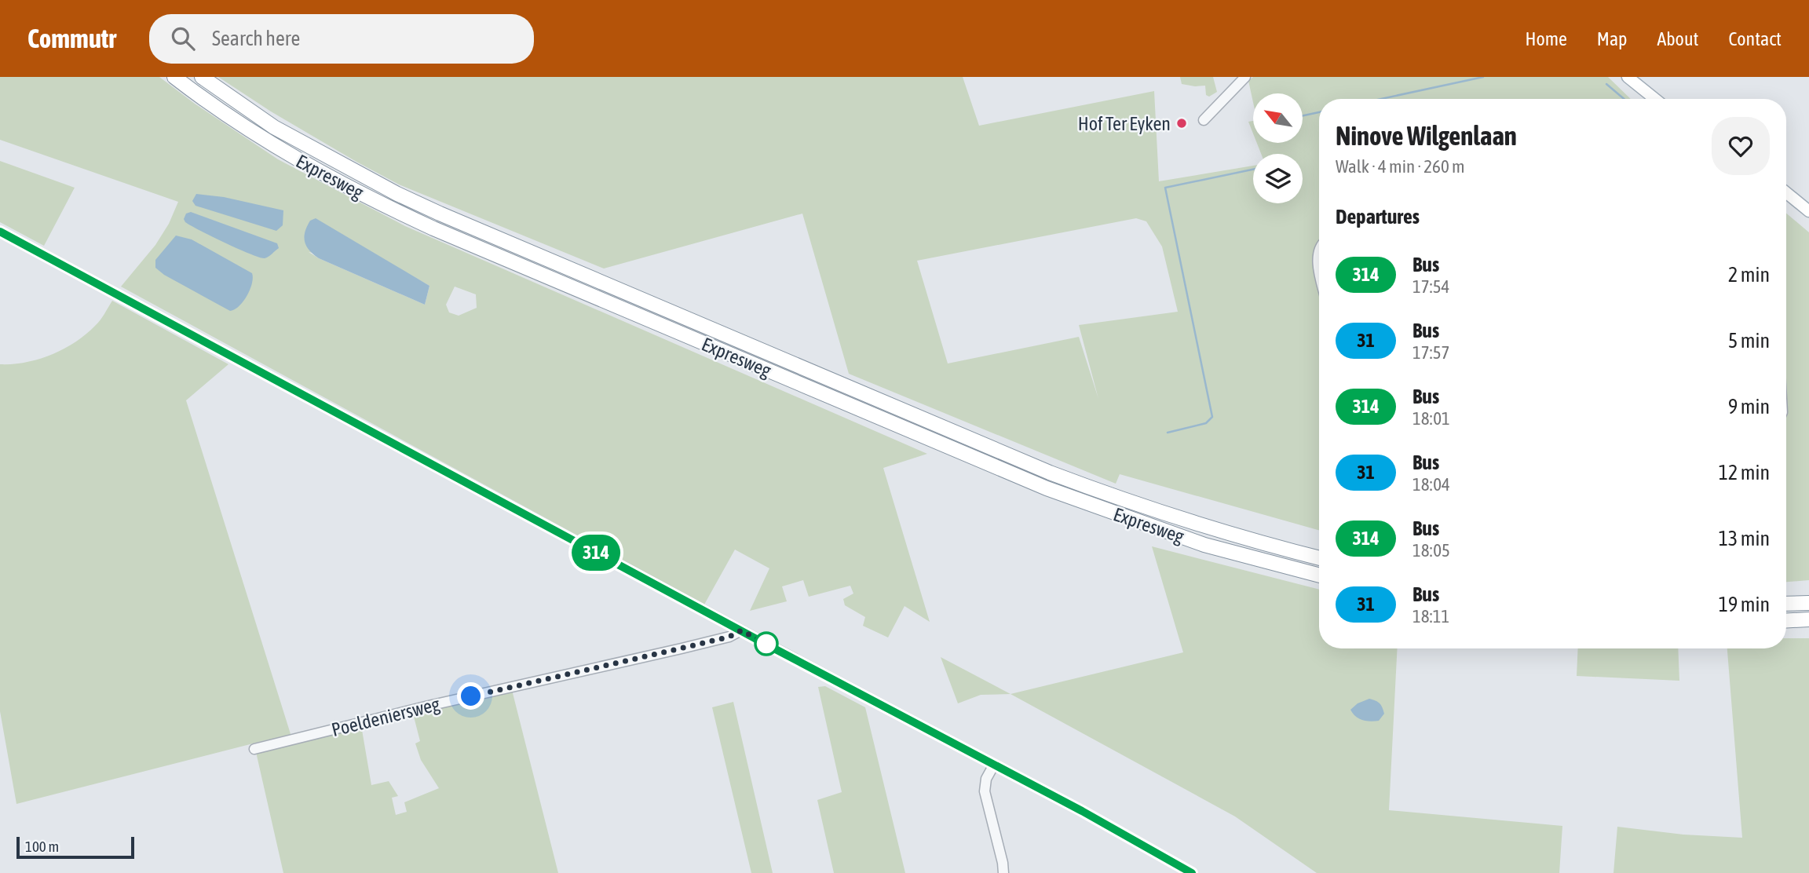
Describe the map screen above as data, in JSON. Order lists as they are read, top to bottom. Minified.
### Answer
{"streets":{"highway":["Expresweg"],"street":["Poeldeniersweg"]},"places":["Hof Ter Eyken"],"lines":["bus line 314"],"scale_bar":"100 m","north":"top left","page":{"header":"Commutr","search":"Search here","nav":["Home","Map","About","Contact"],"on_map":"314","heading":[["Ninove Wilgenlaan","Walk · 4 min · 260 m"],"Departures"],"list":[{"mark":"314","name":"Bus","note":"17:54","value":"2 min"},{"mark":"31","name":"Bus","note":"17:57","value":"5 min"},{"mark":"314","name":"Bus","note":"18:01","value":"9 min"},{"mark":"31","name":"Bus","note":"18:04","value":"12 min"},{"mark":"314","name":"Bus","note":"18:05","value":"13 min"},{"mark":"31","name":"Bus","note":"18:11","value":"19 min"}],"scale":"100 m"}}
